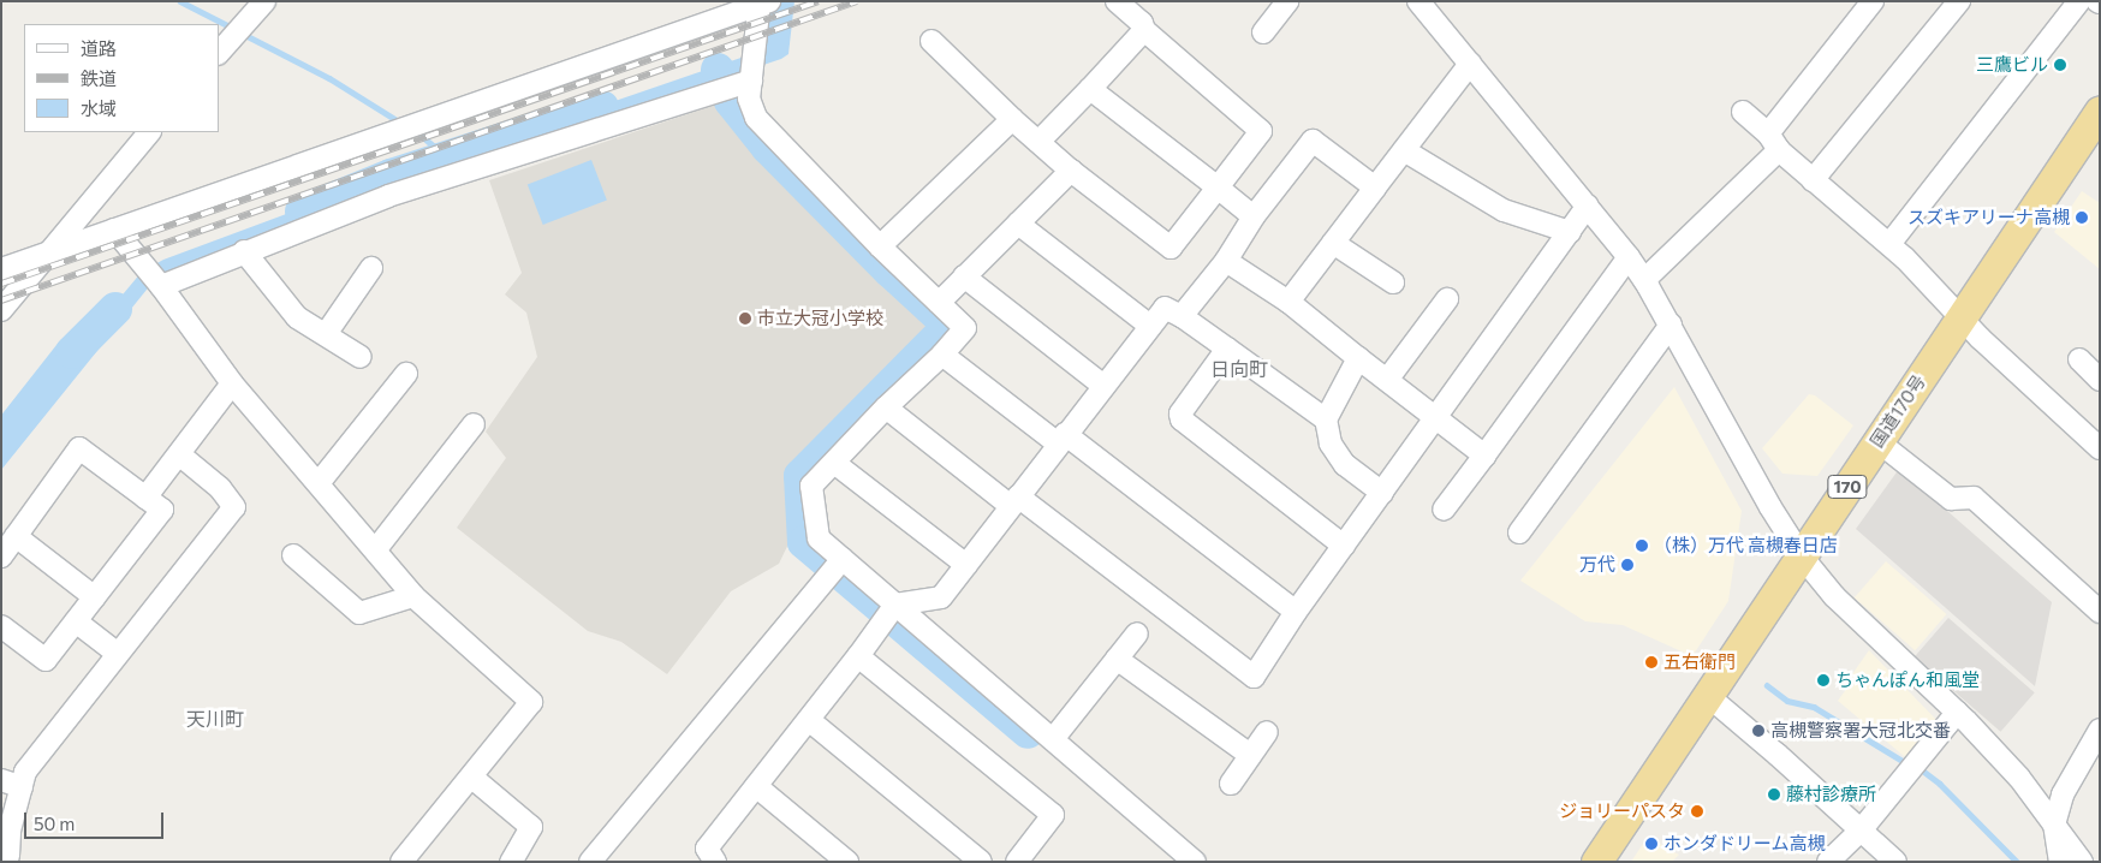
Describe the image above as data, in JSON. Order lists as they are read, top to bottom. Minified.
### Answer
{"streets":{"highway":["国道170号","170"]},"districts":["日向町","天川町"],"places":["三鷹ビル","スズキアリーナ高槻","市立大冠小学校","（株）万代 高槻春日店","万代","五右衛門","ちゃんぽん和風堂","高槻警察署大冠北交番","藤村診療所","ジョリーパスタ","ホンダドリーム高槻"],"legend":["道路","鉄道","水域"],"scale_bar":"50 m"}
